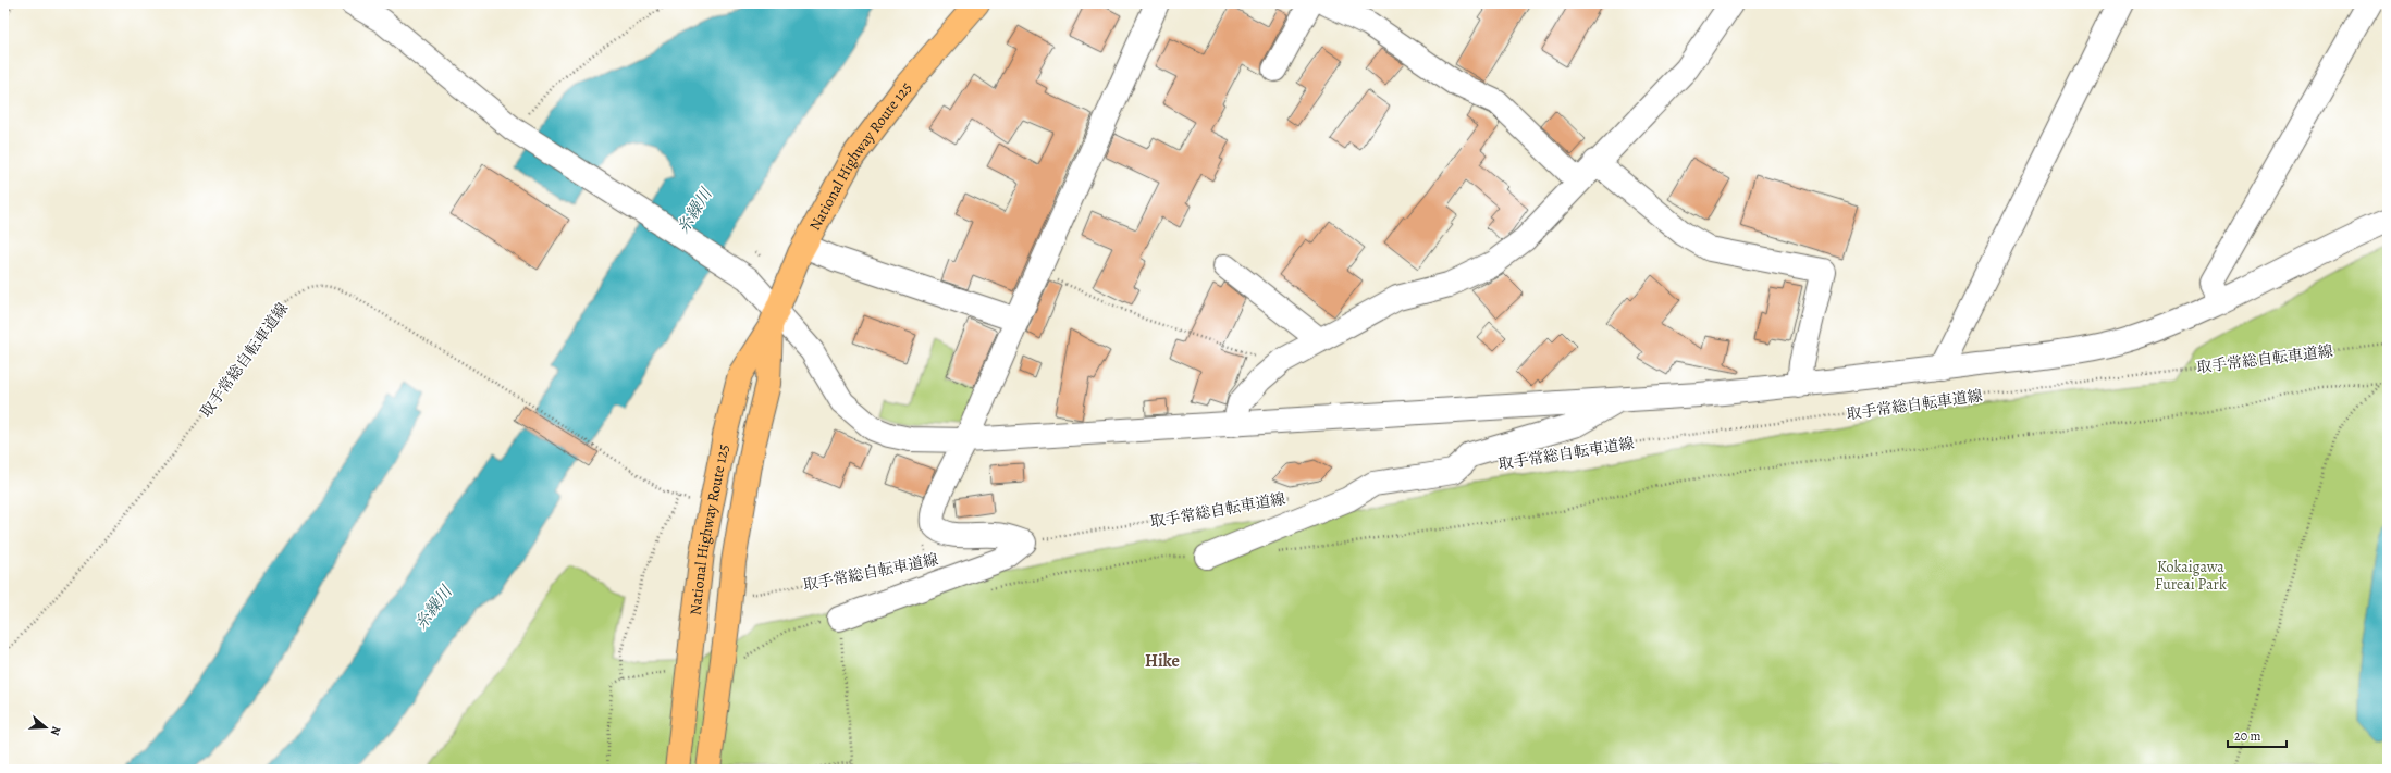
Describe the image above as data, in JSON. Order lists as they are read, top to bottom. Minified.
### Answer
{"streets":{"highway":["National Highway Route 125"],"path":["取手常総自転車道線"]},"districts":["Hike"],"water":["糸繰川"],"parks":["Kokaigawa Fureai Park"],"scale_bar":"20 m","north":"right"}
